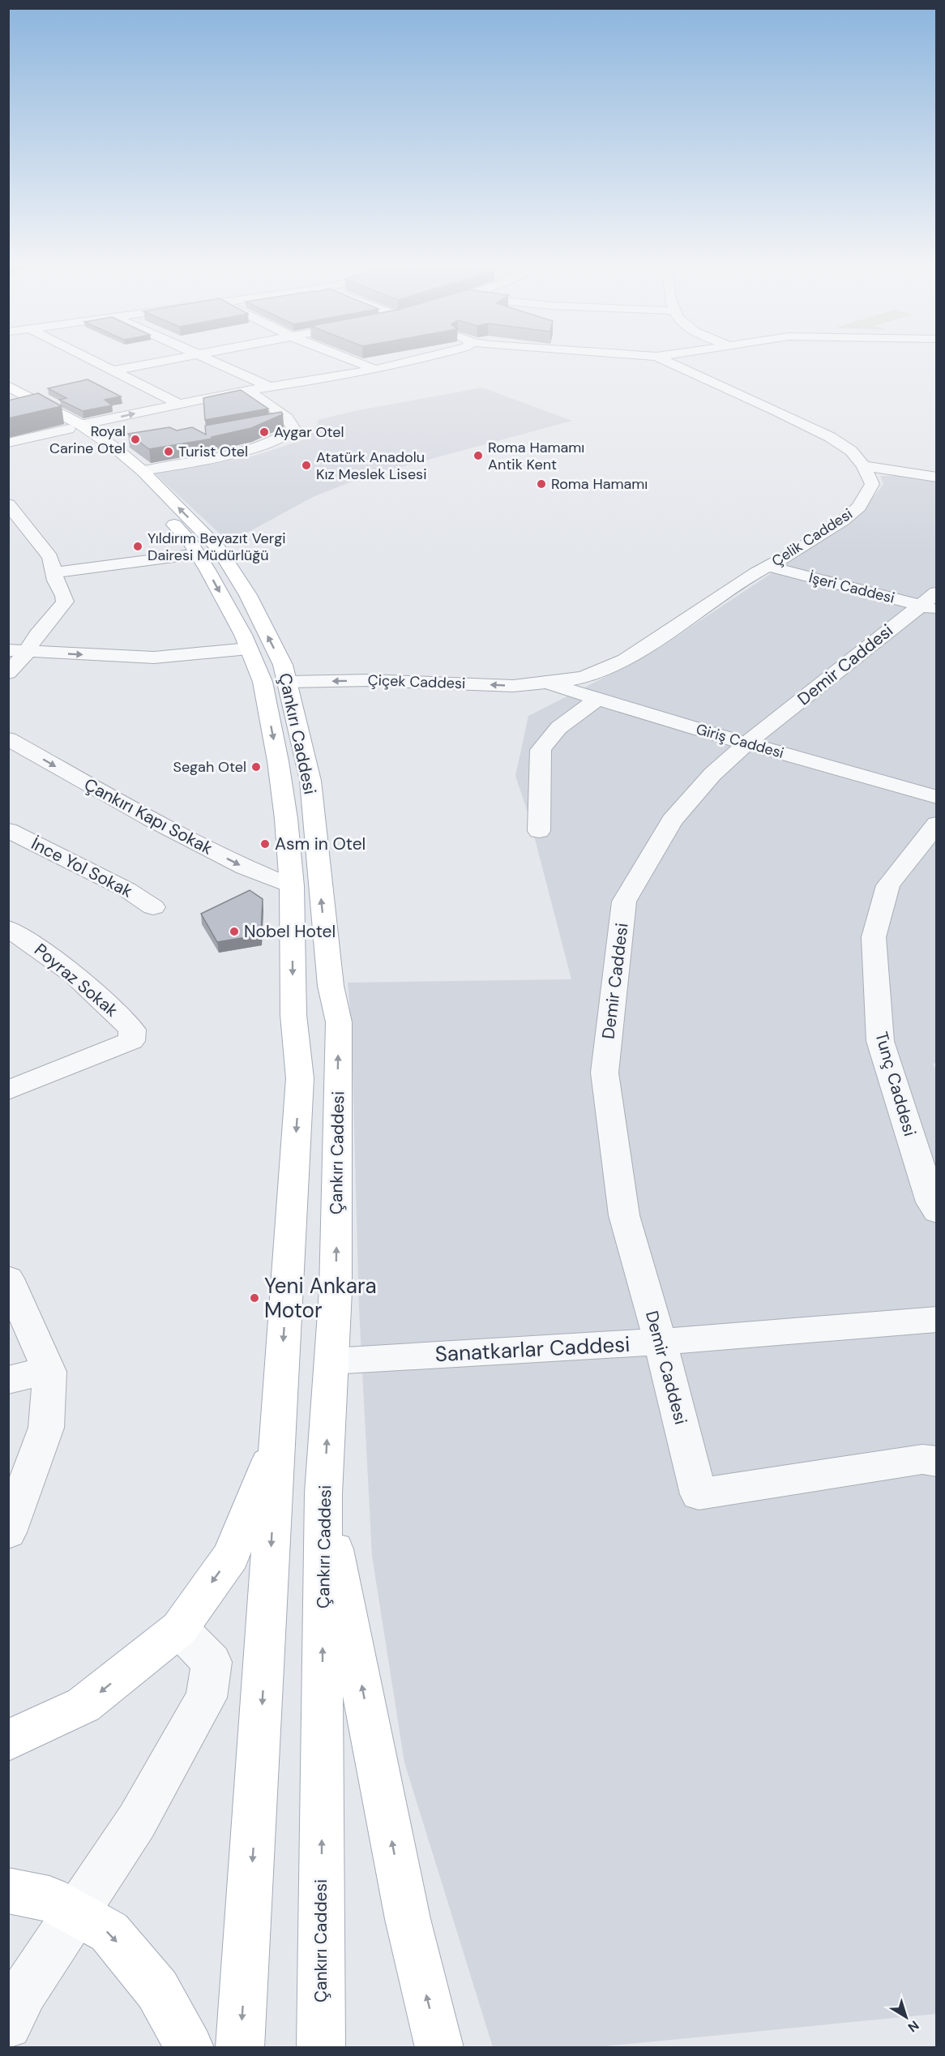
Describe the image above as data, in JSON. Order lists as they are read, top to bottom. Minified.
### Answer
{"streets":{"main road":["Çankırı Caddesi"],"street":["Çelik Caddesi","İşeri Caddesi","Demir Caddesi","Çiçek Caddesi","Giriş Caddesi","Çankırı Kapı Sokak","İnce Yol Sokak","Poyraz Sokak","Tunç Caddesi","Sanatkarlar Caddesi"]},"crossings":[["Çelik Caddesi","İşeri Caddesi"],["Çelik Caddesi","Çiçek Caddesi"],["Çelik Caddesi","Giriş Caddesi"],["İşeri Caddesi","Demir Caddesi"],["Demir Caddesi","Giriş Caddesi"],["Demir Caddesi","Sanatkarlar Caddesi"],["Çiçek Caddesi","Çankırı Caddesi"],["Çiçek Caddesi","Giriş Caddesi"],["Çankırı Caddesi","Çankırı Kapı Sokak"],["Çankırı Caddesi","Sanatkarlar Caddesi"]],"one_way":["Çiçek Caddesi","Çankırı Kapı Sokak"],"places":["Aygar Otel","Royal Carine Otel","Turist Otel","Roma Hamamı Antik Kent","Atatürk Anadolu Kız Meslek Lisesi","Roma Hamamı","Yıldırım Beyazıt Vergi Dairesi Müdürlüğü","Segah Otel","Asm in Otel","Nobel Hotel","Yeni Ankara Motor"],"north":"bottom right"}
